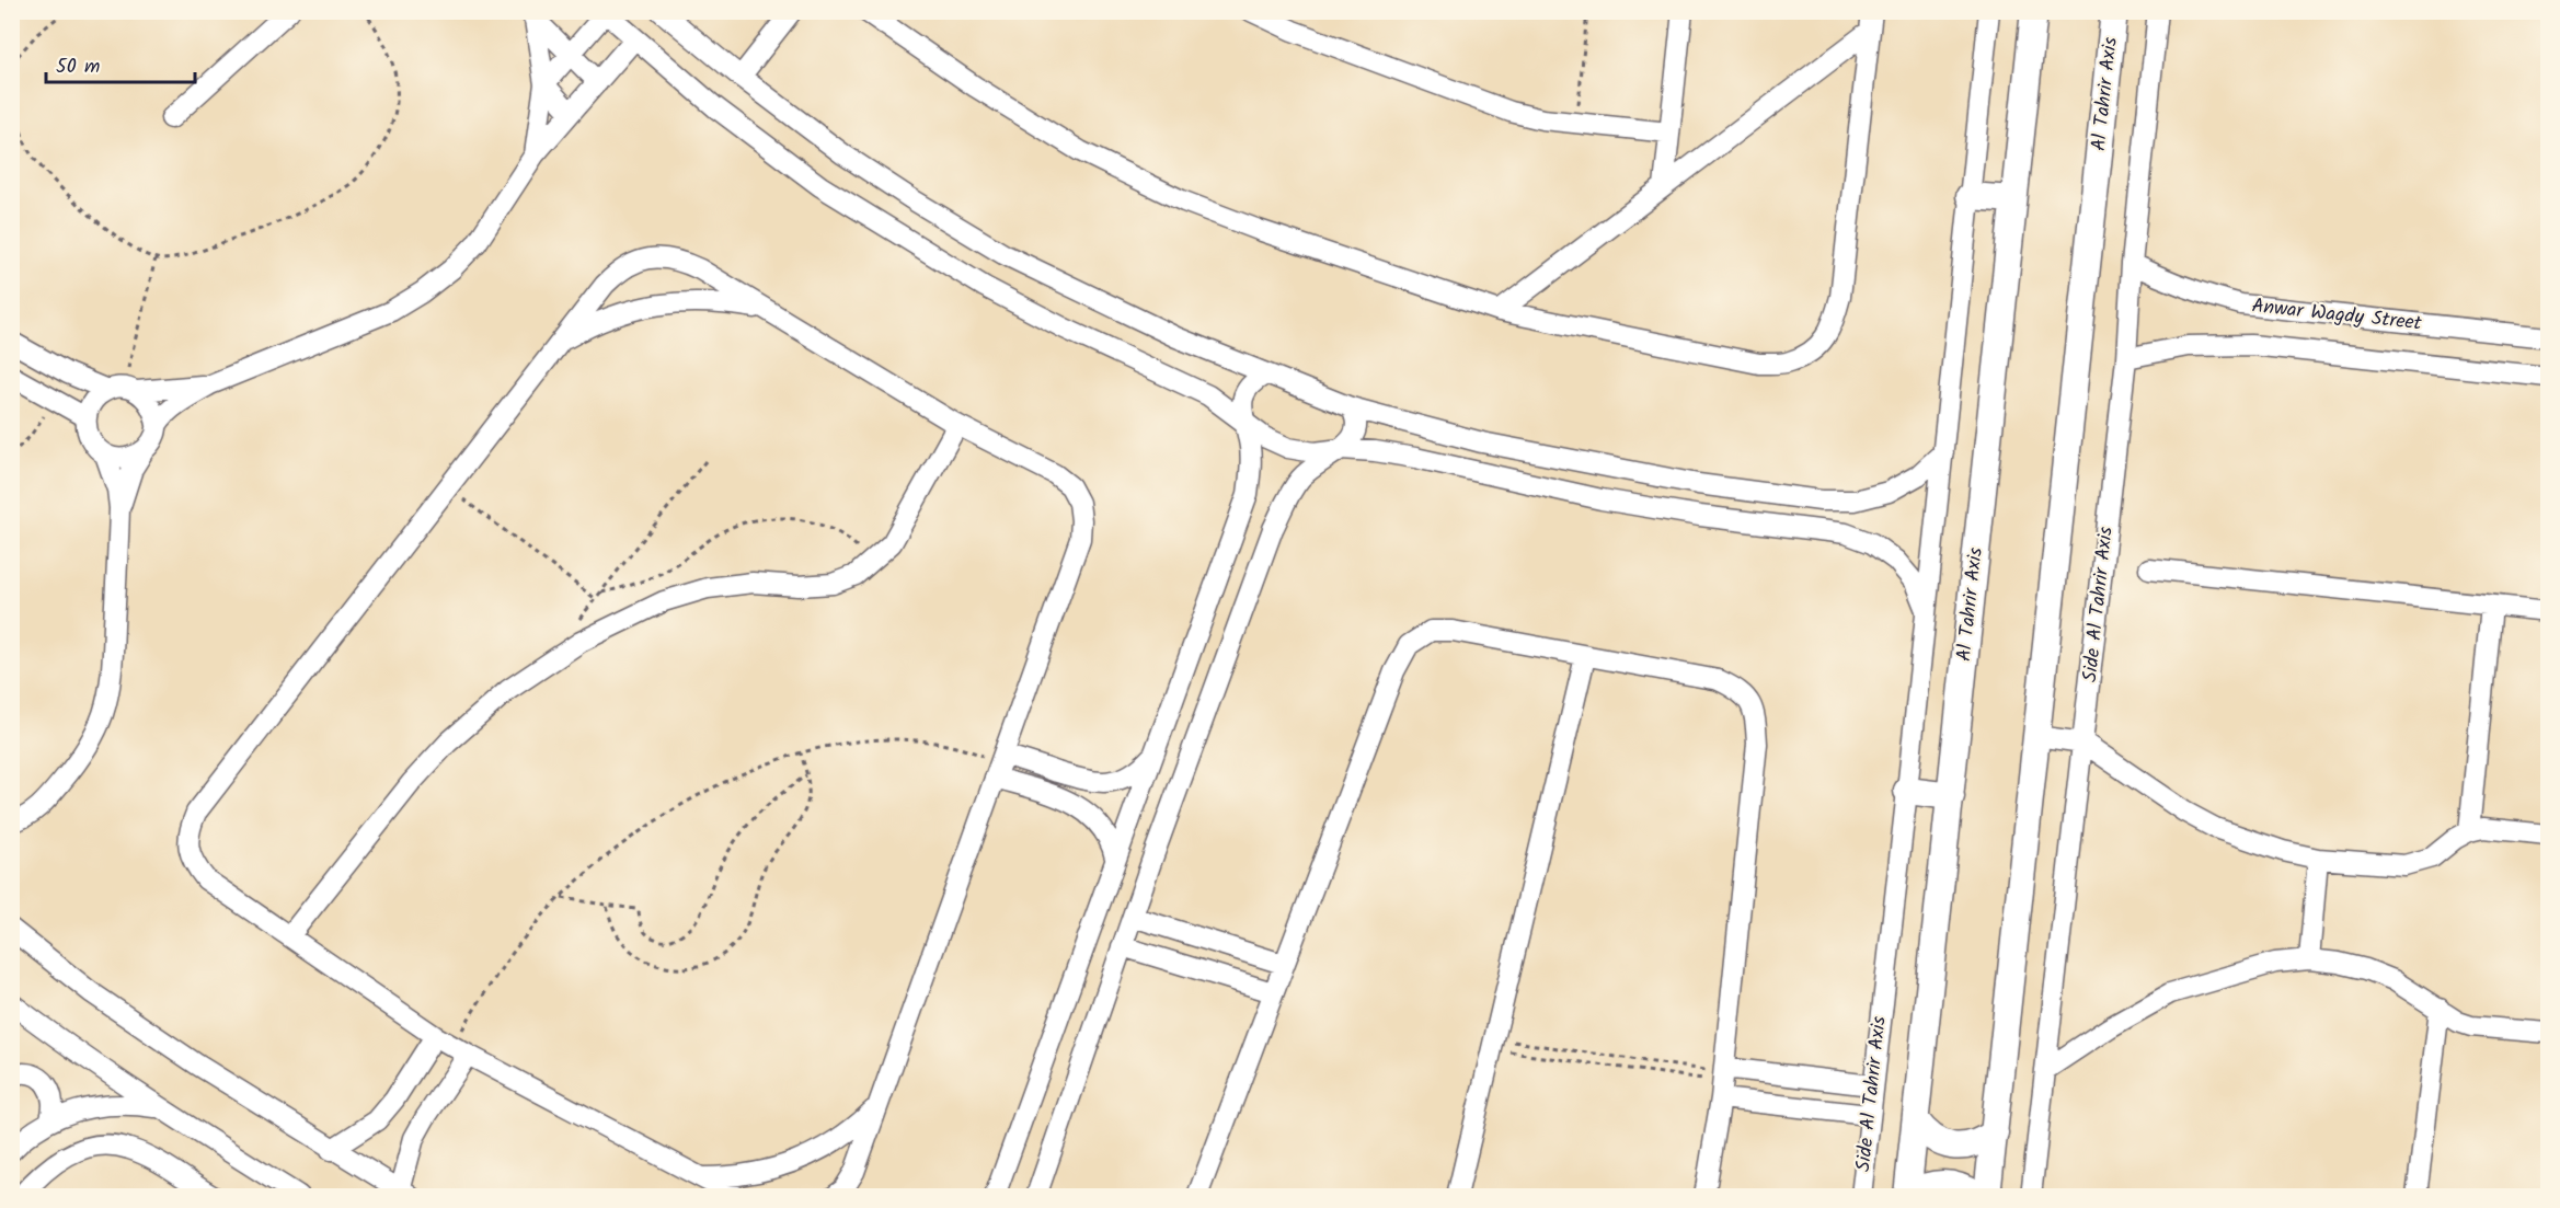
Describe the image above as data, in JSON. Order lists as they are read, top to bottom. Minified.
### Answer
{"streets":{"main road":["Al Tahrir Axis"],"street":["Anwar Wagdy Street","Side Al Tahrir Axis"]},"crossings":[["Anwar Wagdy Street","Side Al Tahrir Axis"]],"scale_bar":"50 m"}
